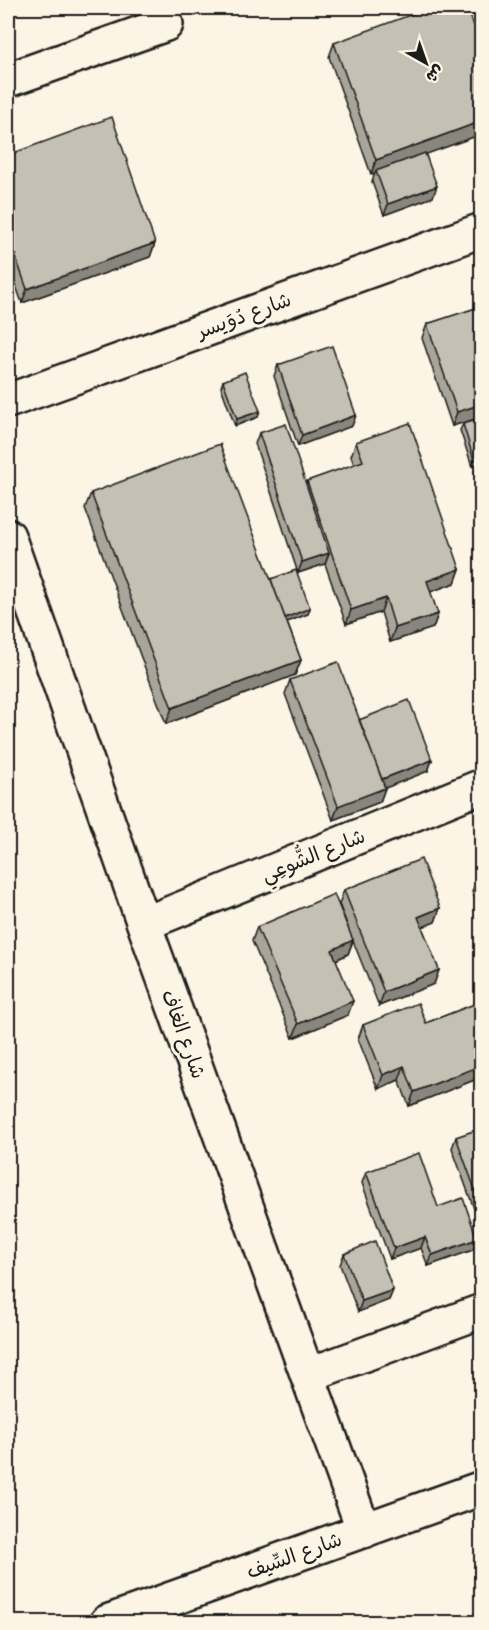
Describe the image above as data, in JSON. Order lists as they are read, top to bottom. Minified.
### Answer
{"streets":{"street":["شارع دُوَيسر","شارع الشُّوعِي","شارع الغاف","شارع السِّيف"]},"crossings":[["شارع الشُّوعِي","شارع الغاف"],["شارع الغاف","شارع السِّيف"]],"north":"bottom right"}
